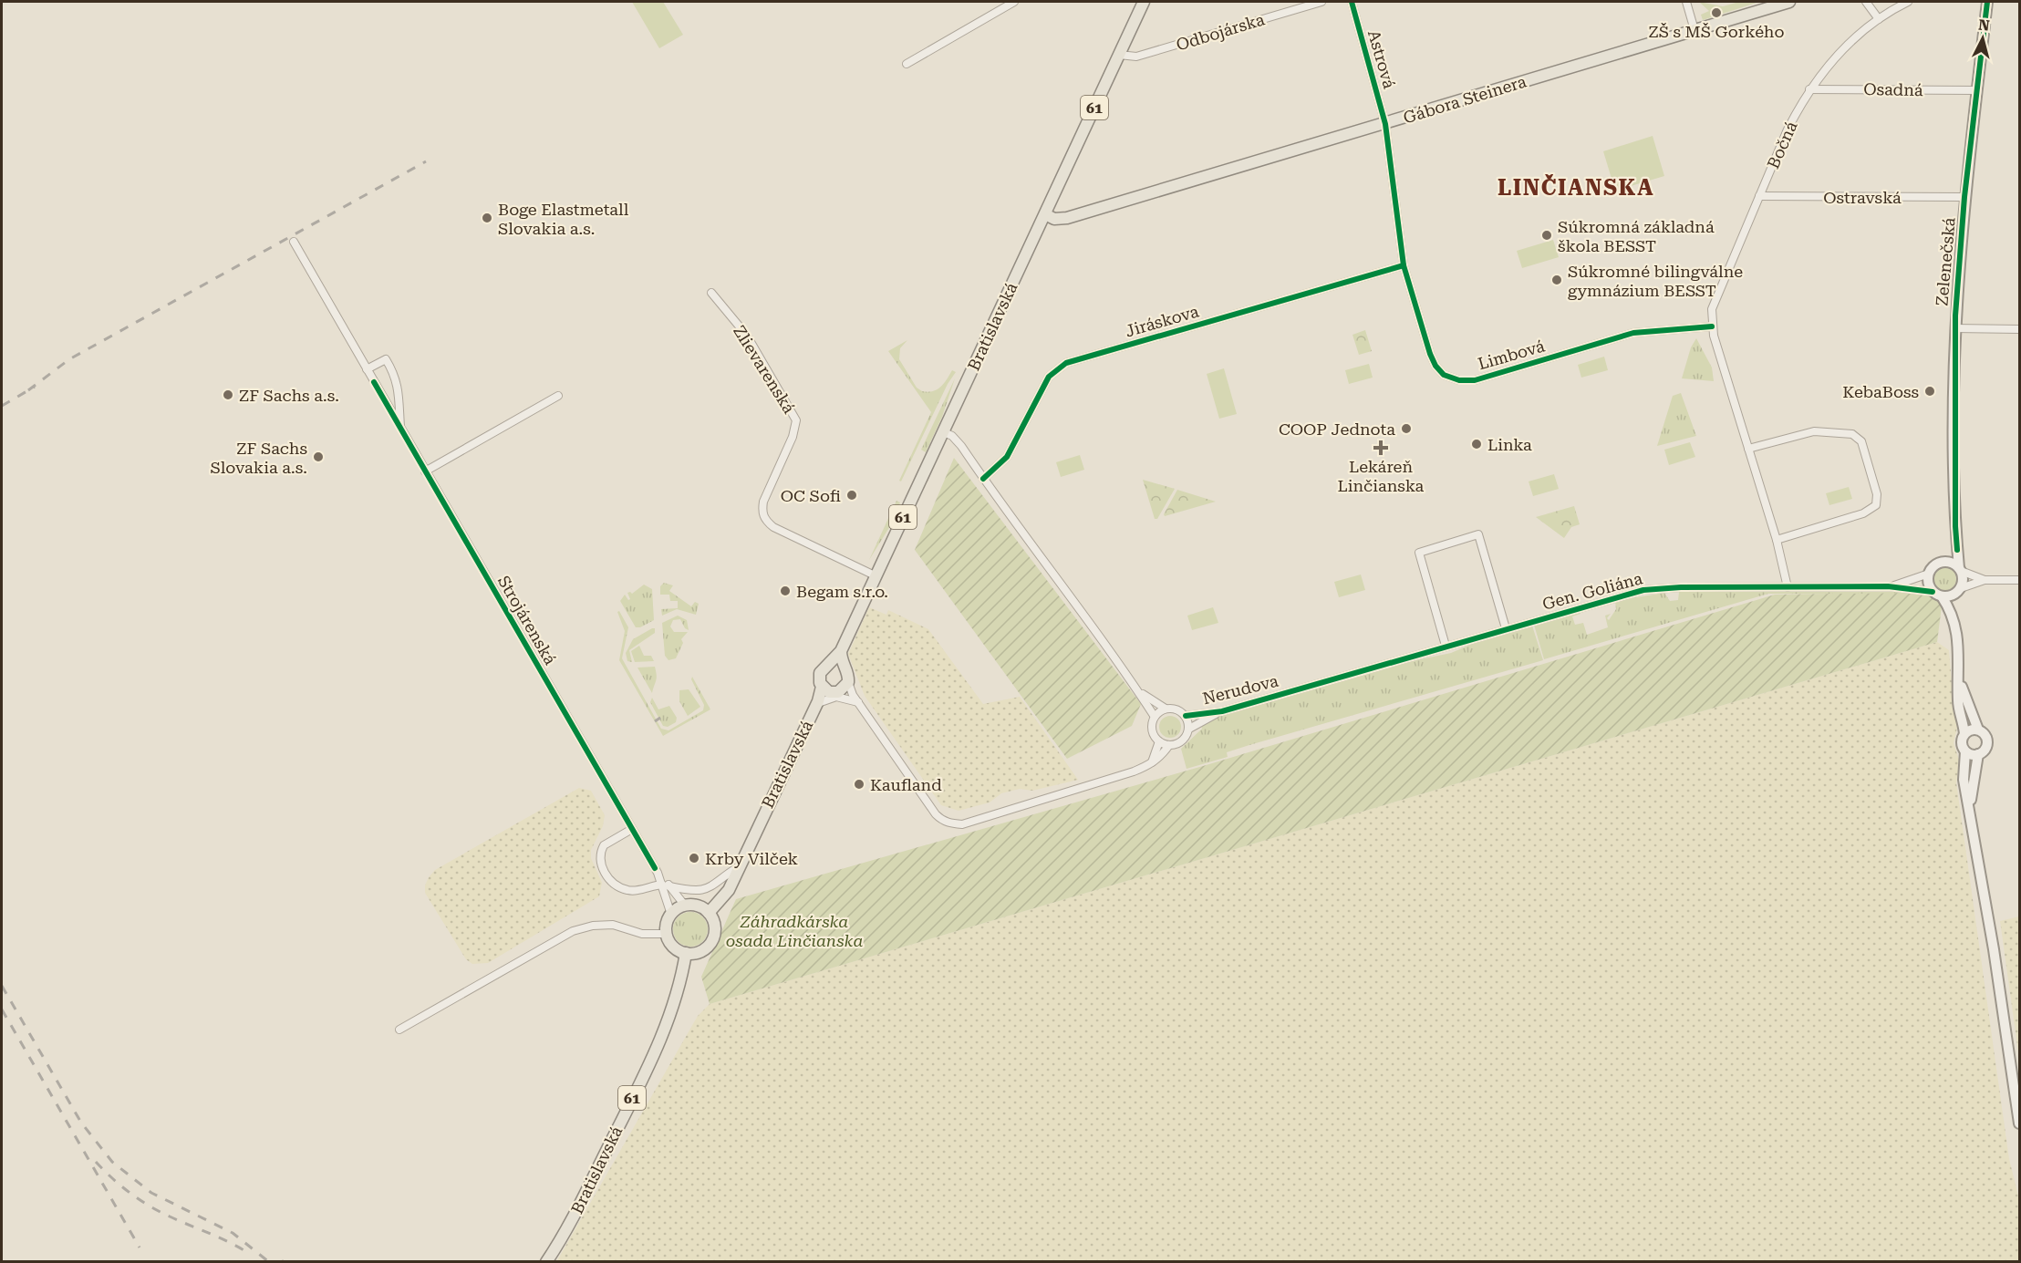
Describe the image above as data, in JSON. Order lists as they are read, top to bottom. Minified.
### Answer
{"streets":{"main road":["Gábora Steinera","61","Bratislavská"],"street":["Odbojárska","Astrová","Osadná","Bočná","Ostravská","Zelenečská","Jiráskova","Limbová","Zlievarenská","Gen. Goliána","Strojárenská","Nerudova"]},"crossings":[["Odbojárska","Bratislavská"],["Astrová","Gábora Steinera"],["Astrová","Limbová"],["Osadná","Bočná"],["Osadná","Zelenečská"],["Gábora Steinera","Bratislavská"],["Gábora Steinera","Limbová"],["Bočná","Ostravská"],["Bočná","Limbová"],["Ostravská","Zelenečská"],["Zelenečská","Gen. Goliána"],["Jiráskova","Limbová"],["Bratislavská","Zlievarenská"],["Gen. Goliána","Nerudova"]],"districts":["LINČIANSKA"],"parks":["Záhradkárska osada Linčianska"],"places":{"other":["ZŠ s MŠ Gorkého","Boge Elastmetall Slovakia a.s.","Súkromná základná škola BESST","Súkromné bilingválne gymnázium BESST","KebaBoss","ZF Sachs a.s.","COOP Jednota","Linka","ZF Sachs Slovakia a.s.","OC Sofi","Begam s.r.o.","Kaufland","Krby Vilček"],"health":["Lekáreň Linčianska"]},"north":"top"}
